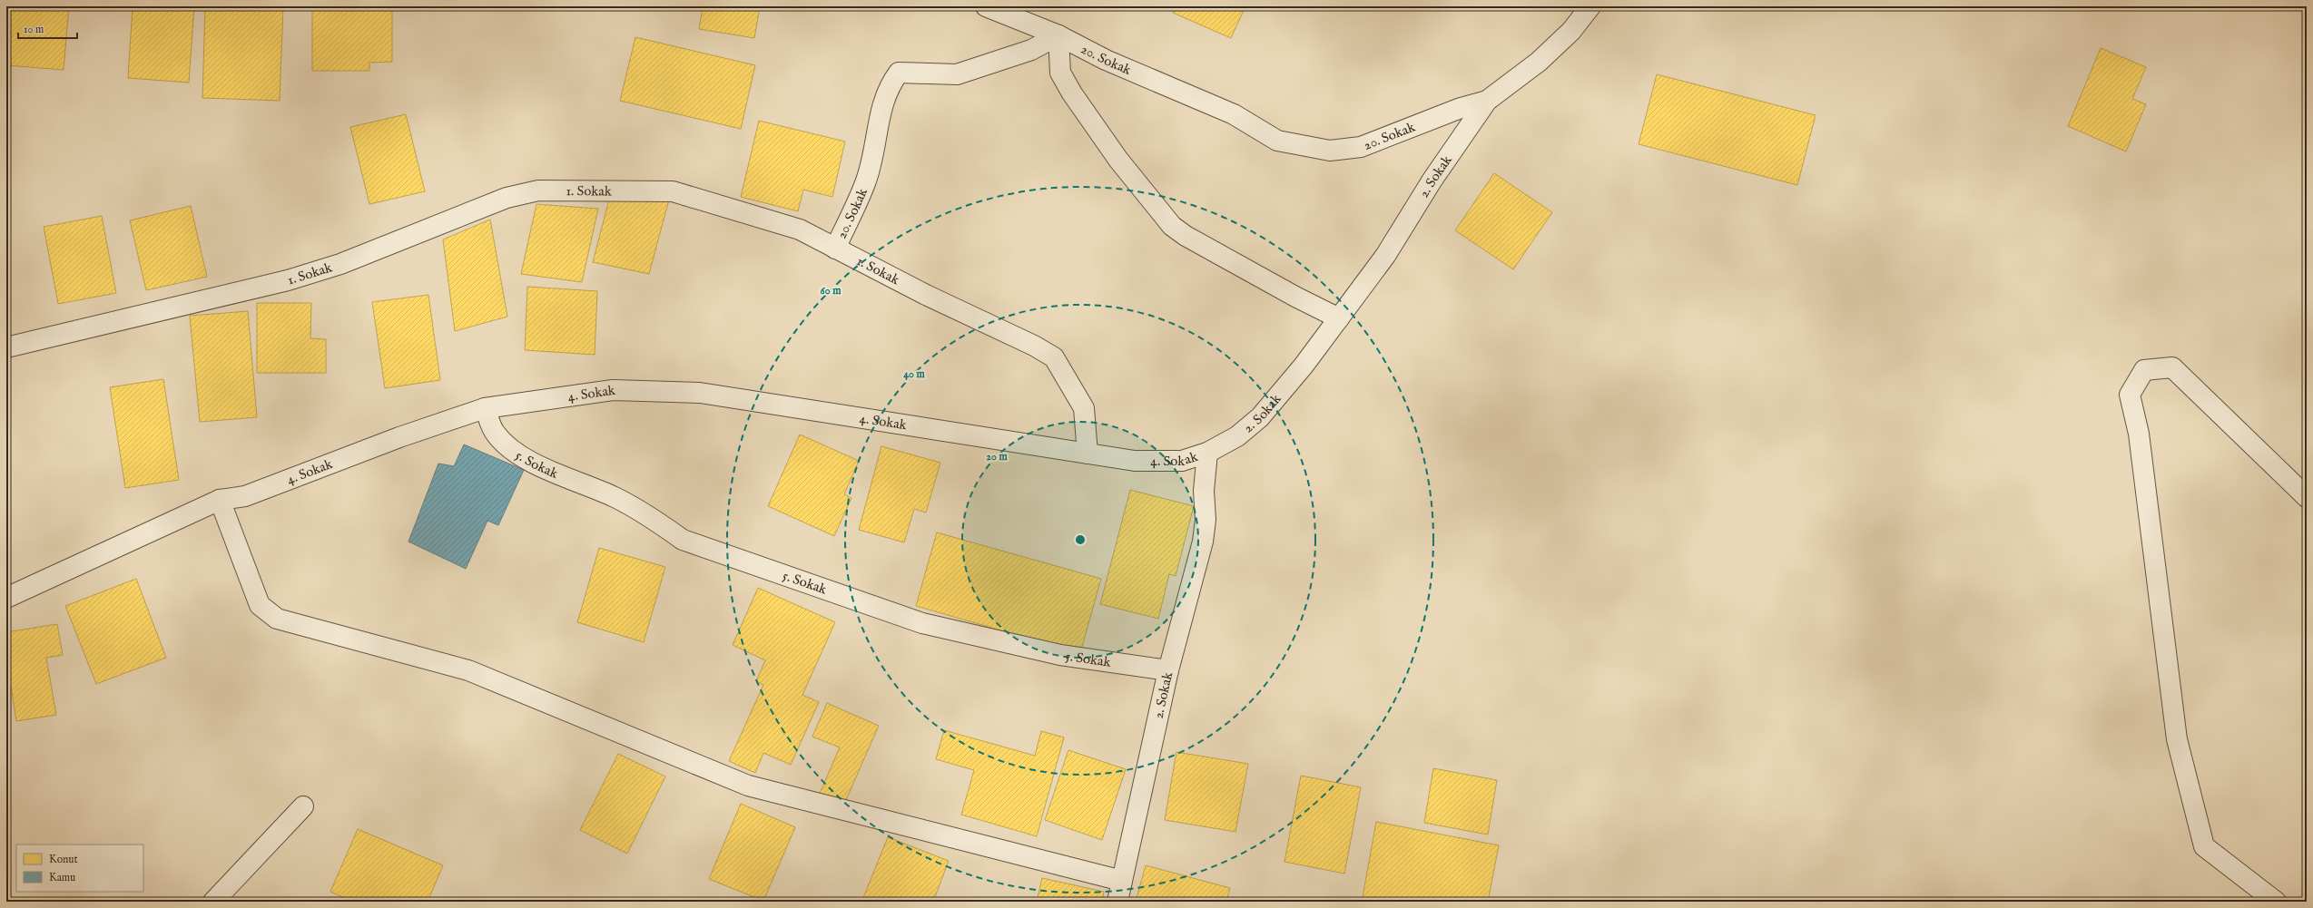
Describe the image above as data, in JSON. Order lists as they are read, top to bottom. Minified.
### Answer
{"streets":{"street":["20. Sokak","2. Sokak","1. Sokak","4. Sokak","5. Sokak"]},"crossings":[["20. Sokak","2. Sokak"],["20. Sokak","1. Sokak"],["2. Sokak","4. Sokak"],["2. Sokak","5. Sokak"],["1. Sokak","4. Sokak"],["4. Sokak","5. Sokak"]],"legend":["Konut","Kamu"],"scale_bar":"10 m","rings":["60 m","40 m","20 m"]}
